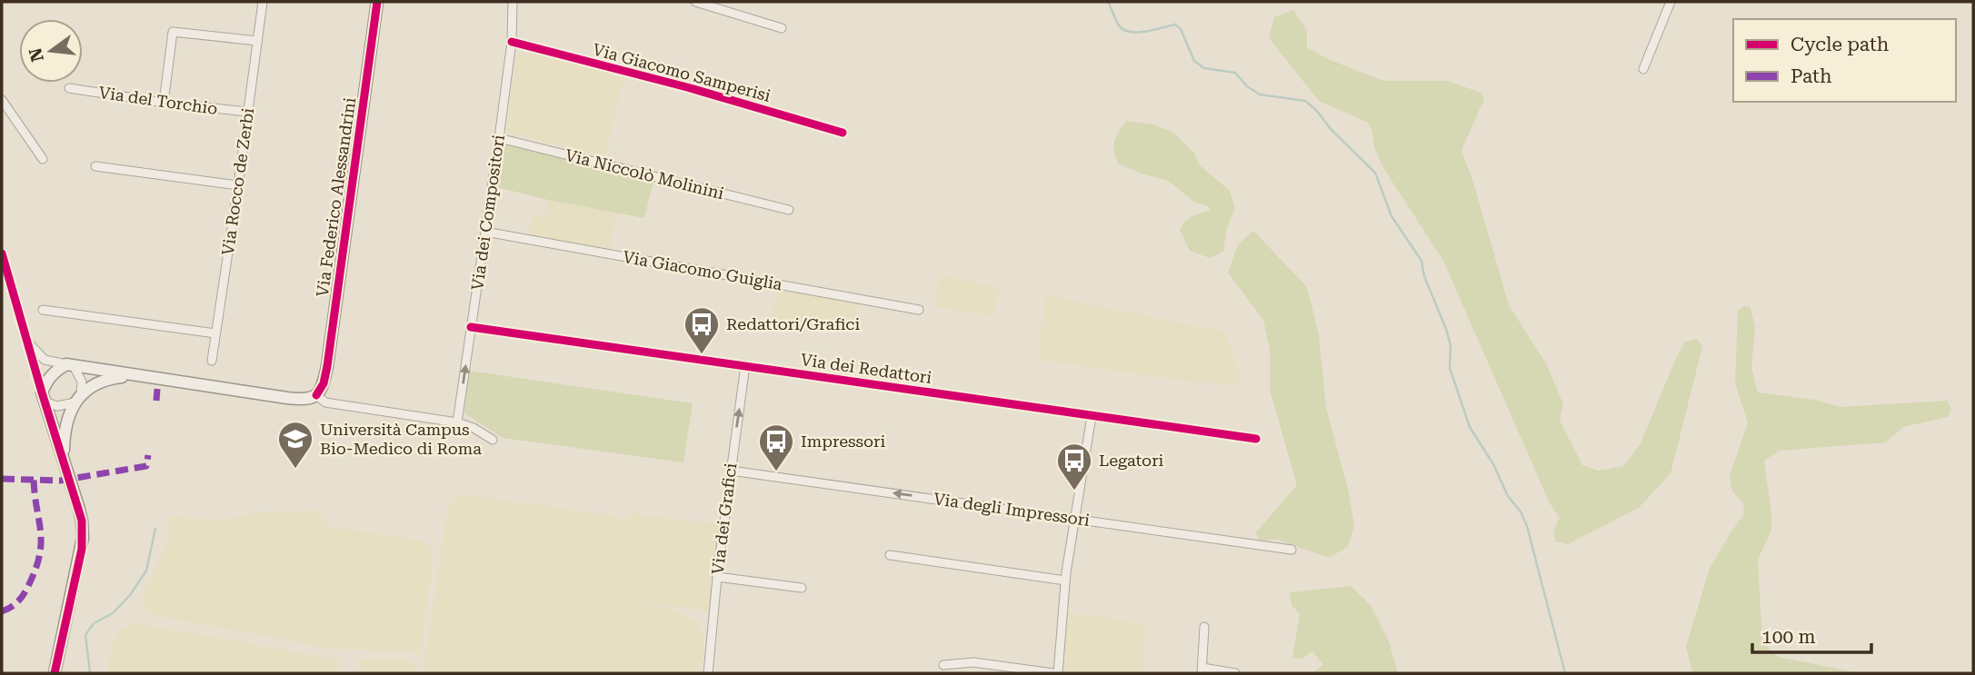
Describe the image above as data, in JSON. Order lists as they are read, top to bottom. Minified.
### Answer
{"streets":{"street":["Via Giacomo Samperisi","Via del Torchio","Via Niccolò Molinini","Via Rocco de Zerbi","Via Federico Alessandrini","Via dei Compositori","Via Giacomo Guiglia","Via dei Redattori","Via degli Impressori","Via dei Grafici"]},"crossings":[["Via Giacomo Samperisi","Via dei Compositori"],["Via del Torchio","Via Rocco de Zerbi"],["Via Niccolò Molinini","Via dei Compositori"],["Via dei Compositori","Via Giacomo Guiglia"],["Via dei Compositori","Via dei Redattori"],["Via dei Redattori","Via dei Grafici"],["Via degli Impressori","Via dei Grafici"]],"places":{"bus stop":["Redattori/Grafici","Impressori","Legatori"],"school or university":["Università Campus Bio-Medico di Roma"]},"legend":["Cycle path","Path"],"scale_bar":"100 m","north":"left"}
